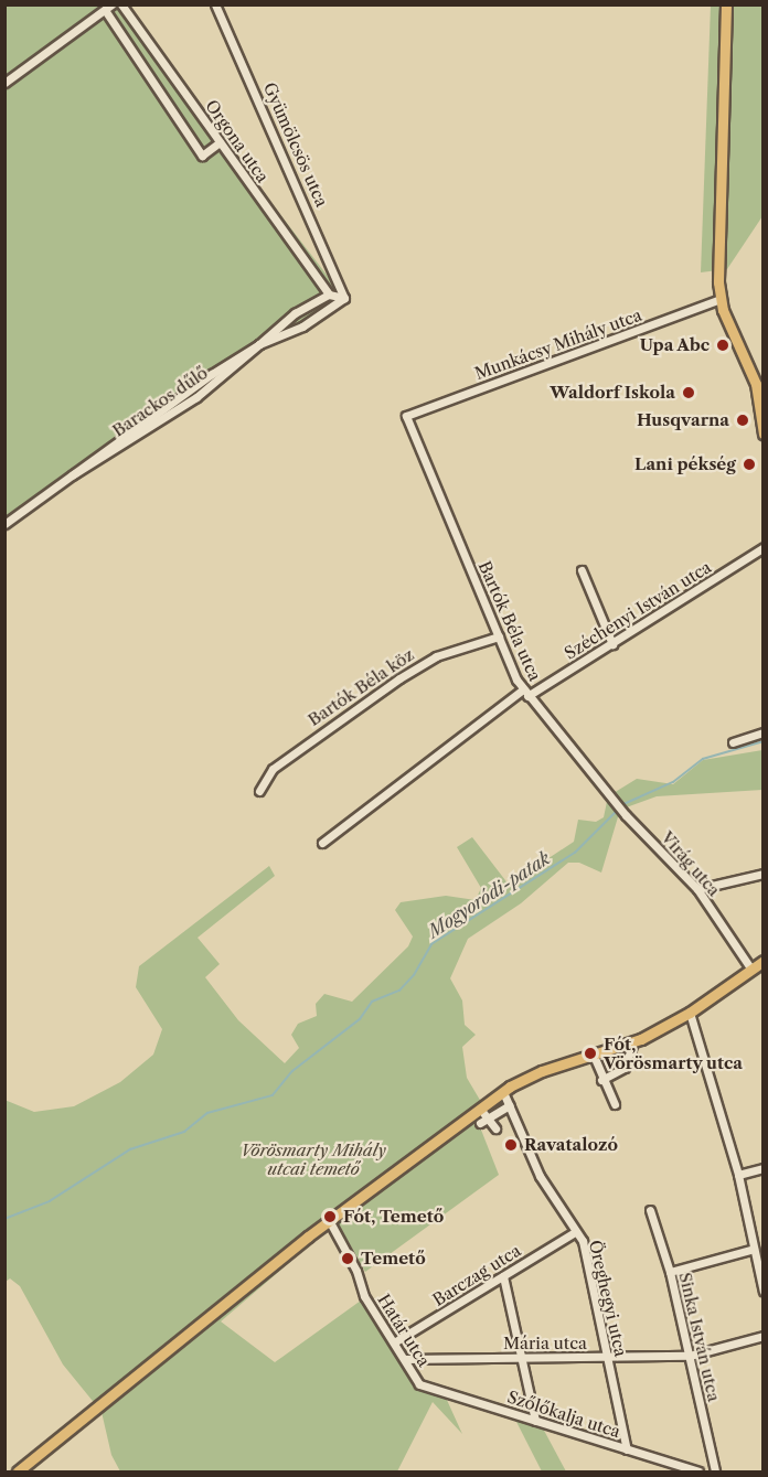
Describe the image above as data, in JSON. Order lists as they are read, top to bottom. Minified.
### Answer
{"streets":{"street":["Orgona utca","Gyümölcsös utca","Munkácsy Mihály utca","Barackos dűlő","Széchenyi István utca","Bartók Béla utca","Bartók Béla köz","Virág utca","Barczag utca","Öreghegyi utca","Határ utca","Sinka István utca","Mária utca","Szőlőkalja utca"]},"crossings":[["Orgona utca","Barackos dűlő"],["Gyümölcsös utca","Barackos dűlő"],["Munkácsy Mihály utca","Bartók Béla utca"],["Széchenyi István utca","Bartók Béla utca"],["Bartók Béla utca","Bartók Béla köz"],["Bartók Béla utca","Virág utca"],["Barczag utca","Öreghegyi utca"],["Barczag utca","Határ utca"],["Öreghegyi utca","Mária utca"],["Öreghegyi utca","Szőlőkalja utca"],["Határ utca","Mária utca"],["Határ utca","Szőlőkalja utca"],["Sinka István utca","Mária utca"]],"water":["Mogyoródi-patak"],"parks":["Vörösmarty Mihály utcai temető"],"places":["Upa Abc","Waldorf Iskola","Husqvarna","Lani pékség","Fót, Vörösmarty utca","Ravatalozó","Fót, Temető","Temető"]}
